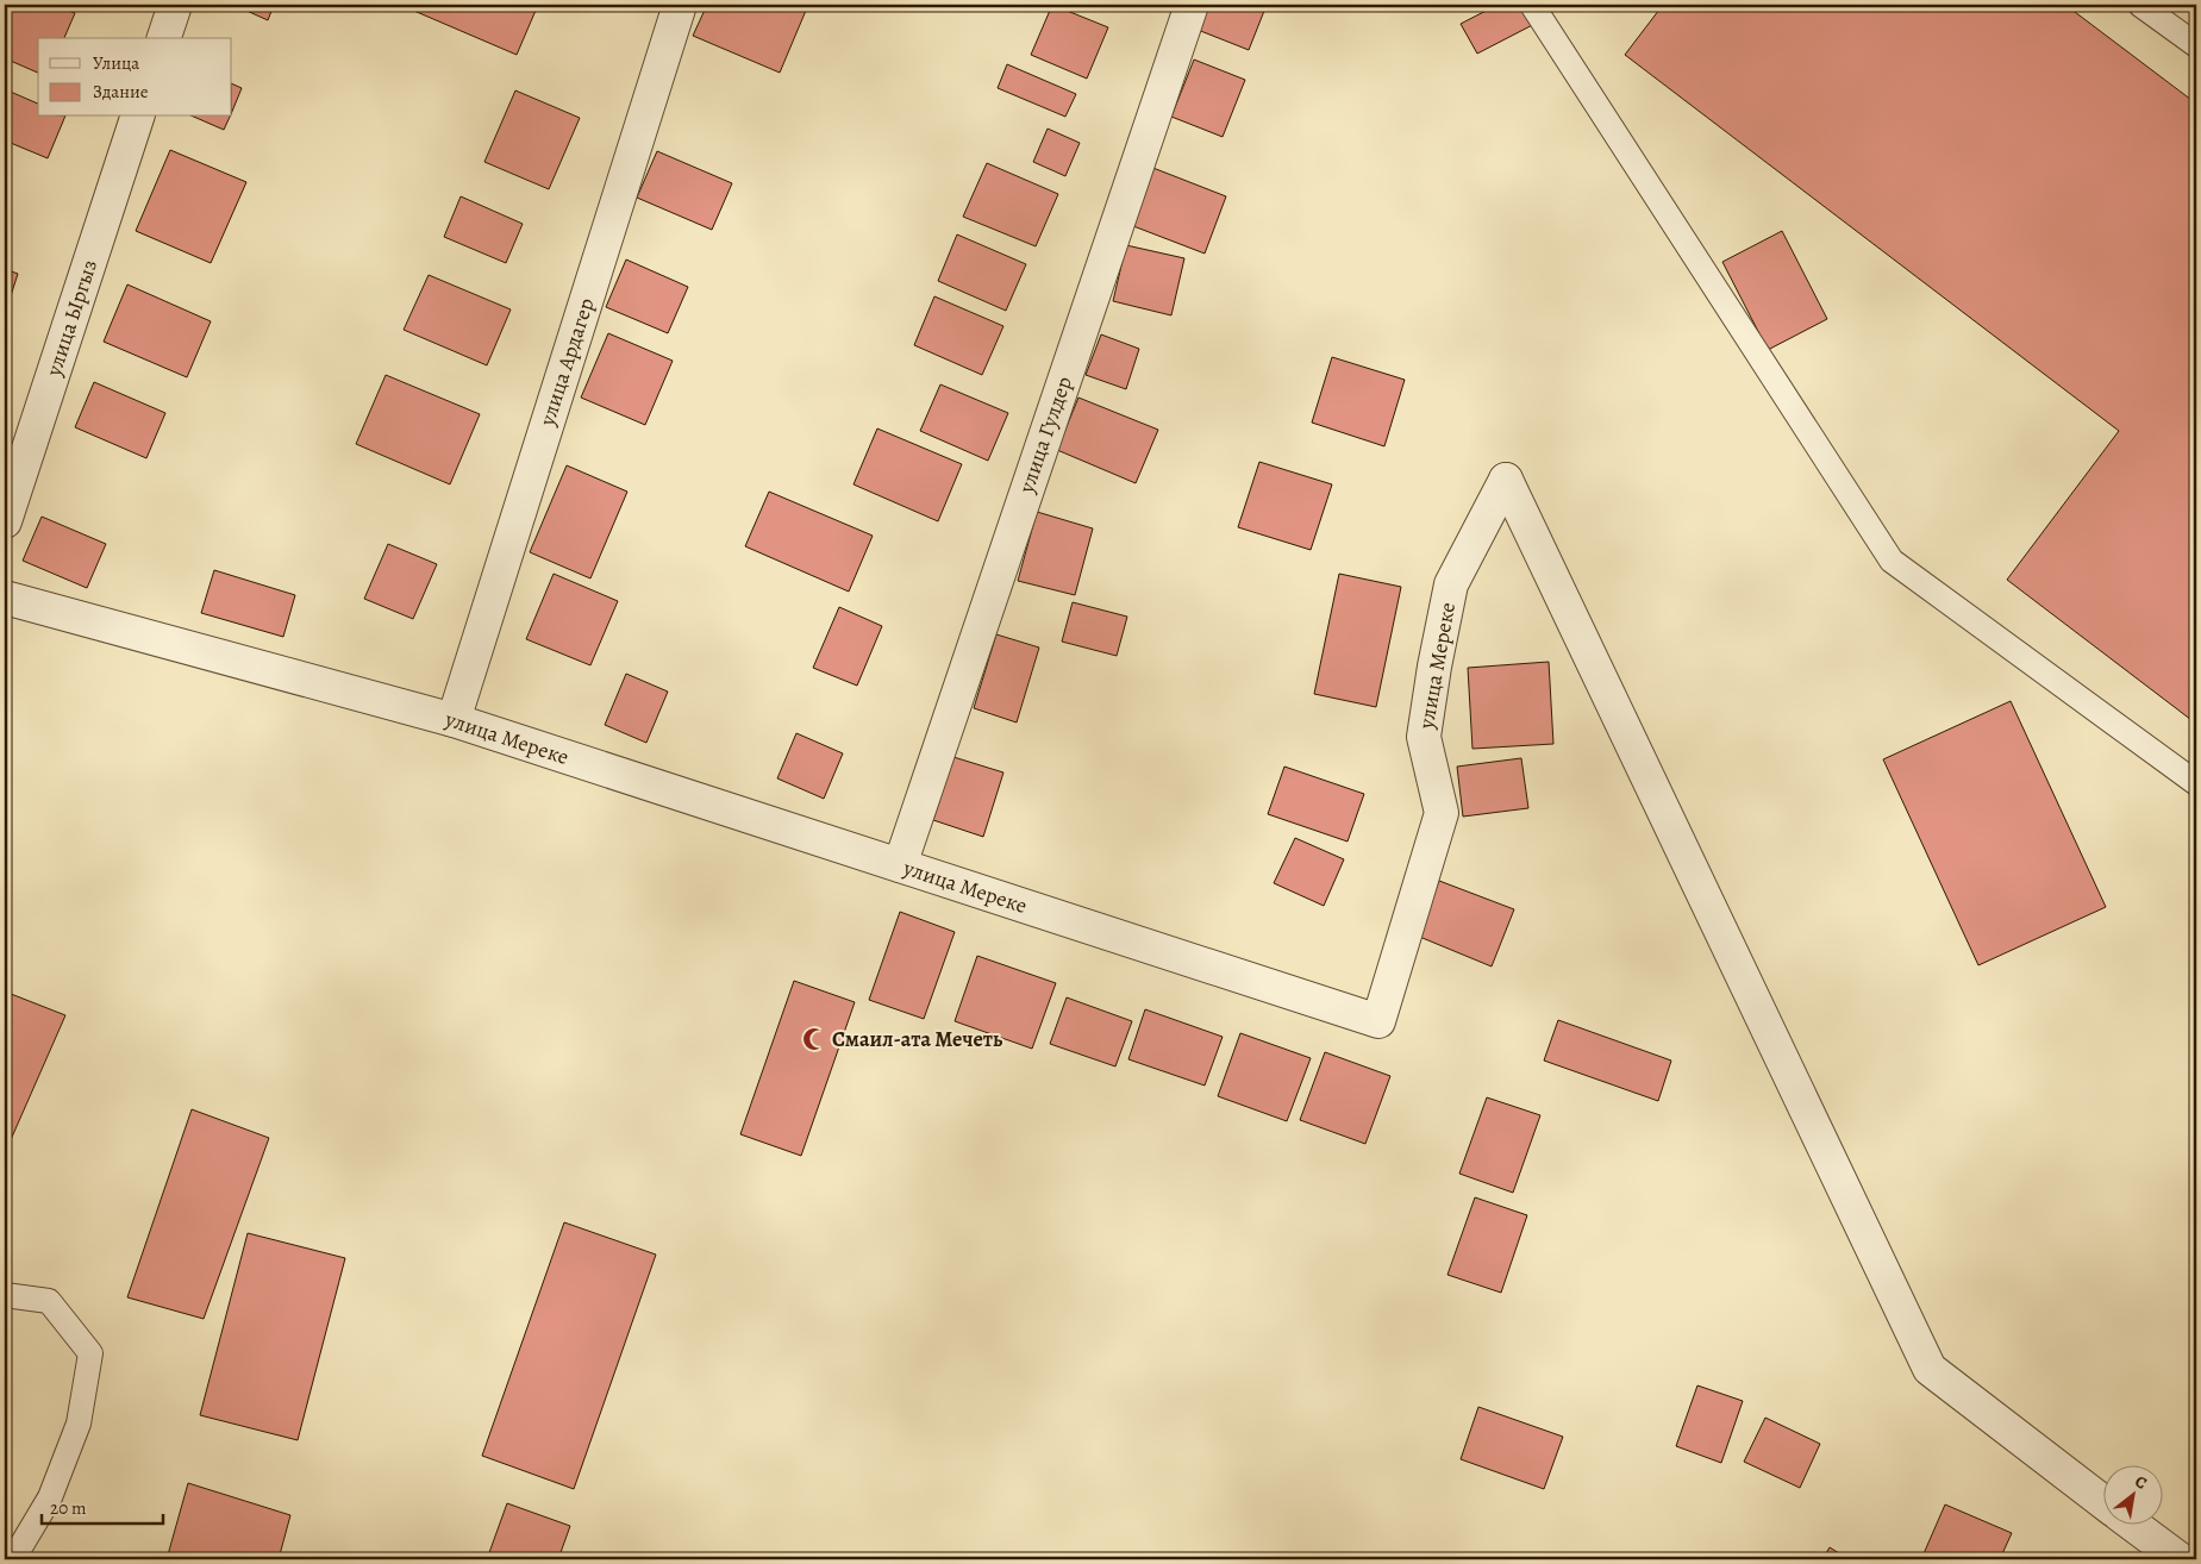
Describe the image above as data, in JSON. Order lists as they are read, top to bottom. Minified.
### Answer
{"streets":{"street":["улица Ыргыз","улица Ардагер","улица Гулдер","улица Мереке"]},"crossings":[["улица Ардагер","улица Мереке"],["улица Гулдер","улица Мереке"]],"places":{"mosque":["Смаил-ата Мечеть"]},"legend":["Улица","Здание"],"scale_bar":"20 m","north":"top right"}
